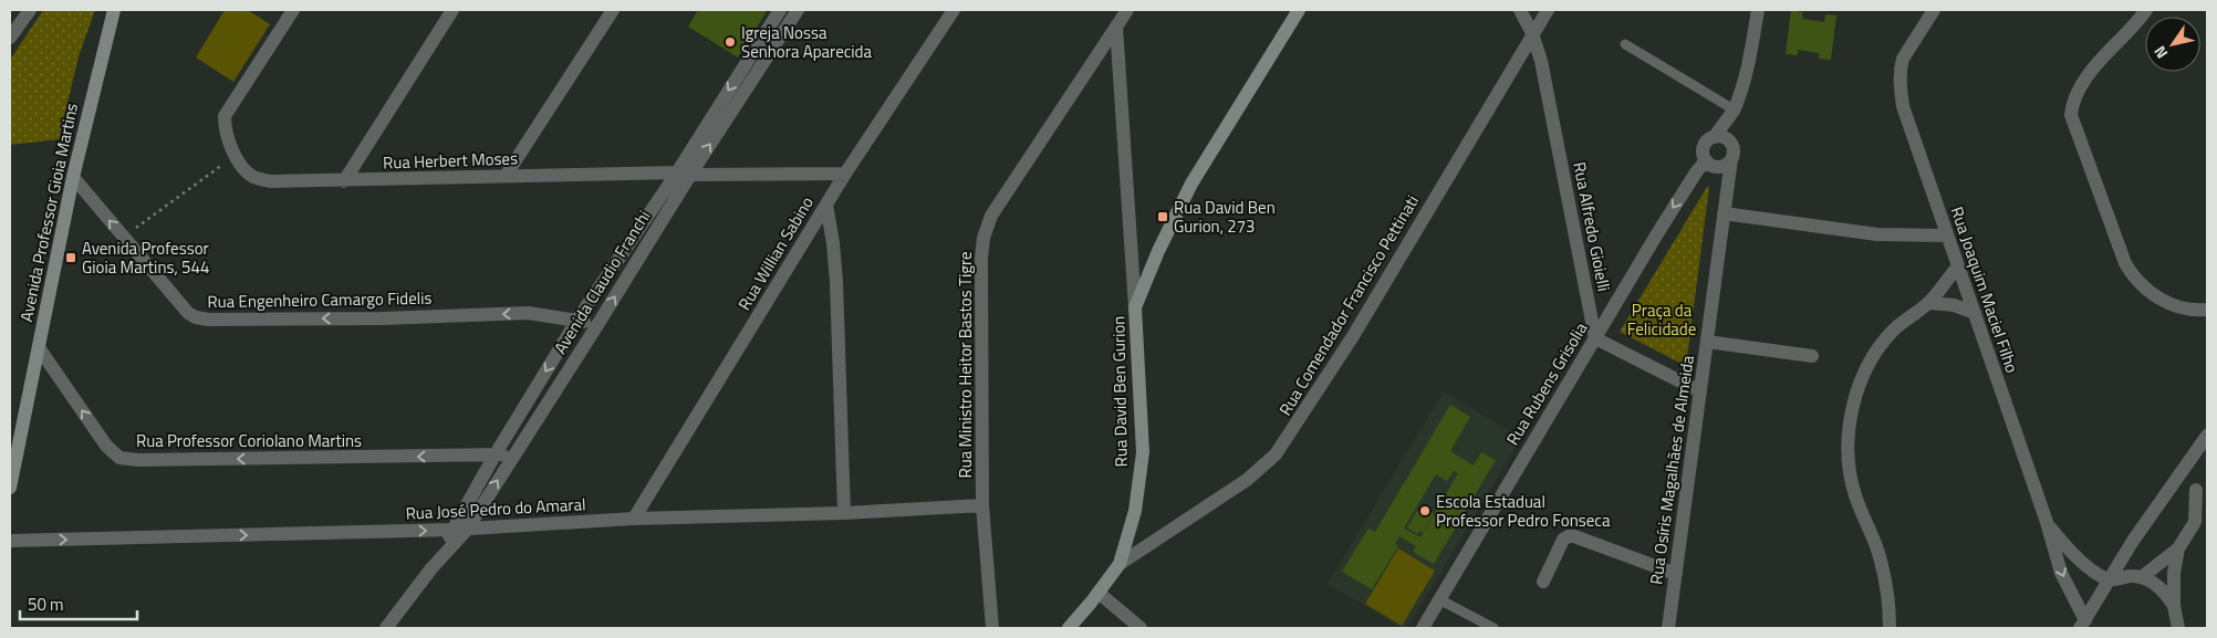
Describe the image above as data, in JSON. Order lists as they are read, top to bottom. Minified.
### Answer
{"streets":{"street":["Rua Herbert Moses","Avenida Professor Gioia Martins","Rua Alfredo Gioielli","Rua Willian Sabino","Avenida Claudio Franchi","Rua Joaquim Maciel Filho","Rua Engenheiro Camargo Fidelis","Rua Comendador Francisco Pettinati","Rua Ministro Heitor Bastos Tigre","Rua Rubens Grisolia","Rua David Ben Gurion","Rua Professor Coriolano Martins","Rua Osíris Magalhães de Almeida","Rua José Pedro do Amaral"]},"crossings":[["Rua Herbert Moses","Rua Willian Sabino"],["Rua Herbert Moses","Avenida Claudio Franchi"],["Avenida Professor Gioia Martins","Rua Engenheiro Camargo Fidelis"],["Avenida Professor Gioia Martins","Rua Professor Coriolano Martins"],["Rua Alfredo Gioielli","Rua Comendador Francisco Pettinati"],["Rua Alfredo Gioielli","Rua Rubens Grisolia"],["Rua Willian Sabino","Rua José Pedro do Amaral"],["Avenida Claudio Franchi","Rua Engenheiro Camargo Fidelis"],["Avenida Claudio Franchi","Rua Professor Coriolano Martins"],["Avenida Claudio Franchi","Rua José Pedro do Amaral"],["Rua Comendador Francisco Pettinati","Rua David Ben Gurion"],["Rua Ministro Heitor Bastos Tigre","Rua José Pedro do Amaral"],["Rua Rubens Grisolia","Rua Osíris Magalhães de Almeida"]],"one_way":["Rua Engenheiro Camargo Fidelis","Rua Rubens Grisolia","Rua Professor Coriolano Martins","Rua José Pedro do Amaral"],"parks":["Praça da Felicidade"],"places":{"other":["Igreja Nossa Senhora Aparecida","Escola Estadual Professor Pedro Fonseca"],"transit":["Rua David Ben Gurion, 273","Avenida Professor Gioia Martins, 544"]},"scale_bar":"50 m","north":"bottom left"}
